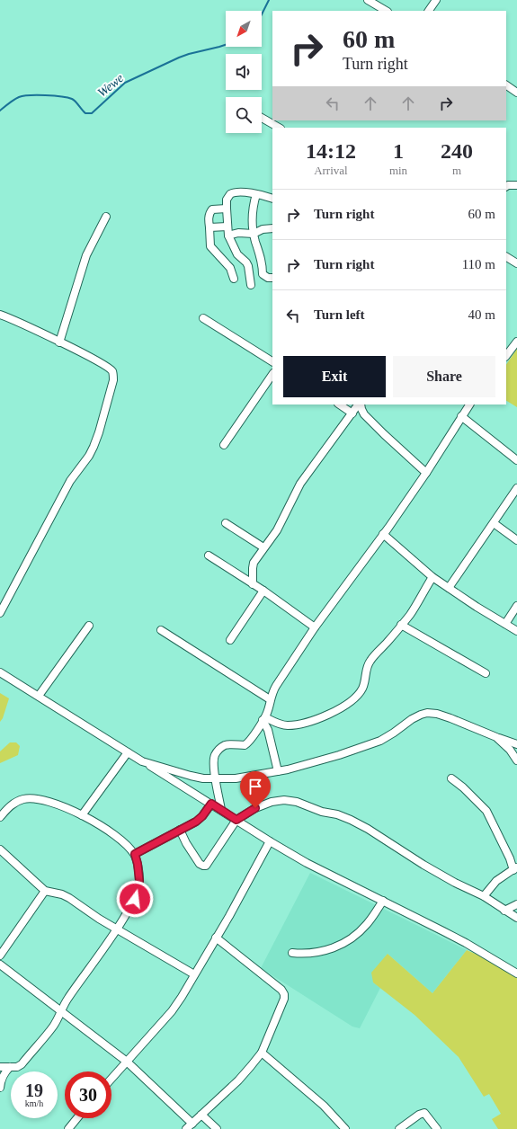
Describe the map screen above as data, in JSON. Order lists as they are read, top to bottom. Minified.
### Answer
{"water":["Wewe"],"north":"bottom left","page":{"turn":["60 m","Turn right"],"eta":["14:12","Arrival","1","min","240","m"],"list":[{"name":"Turn right","value":"60 m"},{"name":"Turn right","value":"110 m"},{"name":"Turn left","value":"40 m"}],"buttons":["Exit","Share"],"speed":"19 km/h","limit":"30"}}
